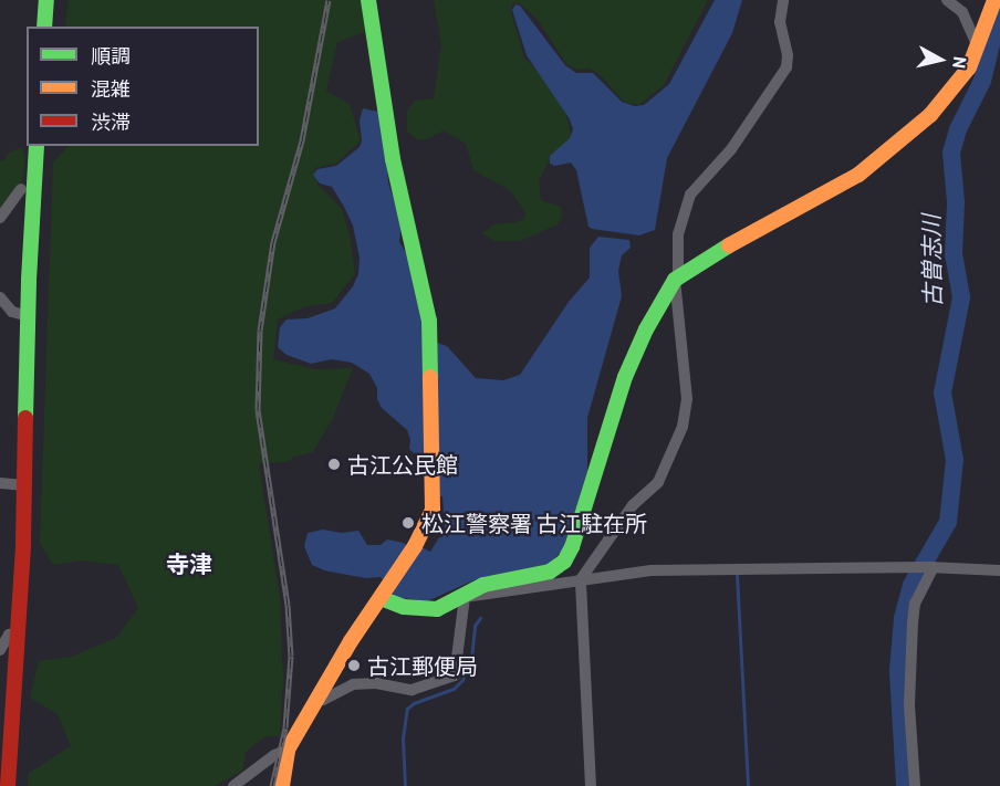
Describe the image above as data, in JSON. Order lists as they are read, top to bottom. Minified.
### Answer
{"districts":["寺津"],"water":["古曽志川"],"places":["古江公民館","松江警察署 古江駐在所","古江郵便局"],"legend":["順調","混雑","渋滞"],"north":"right"}
